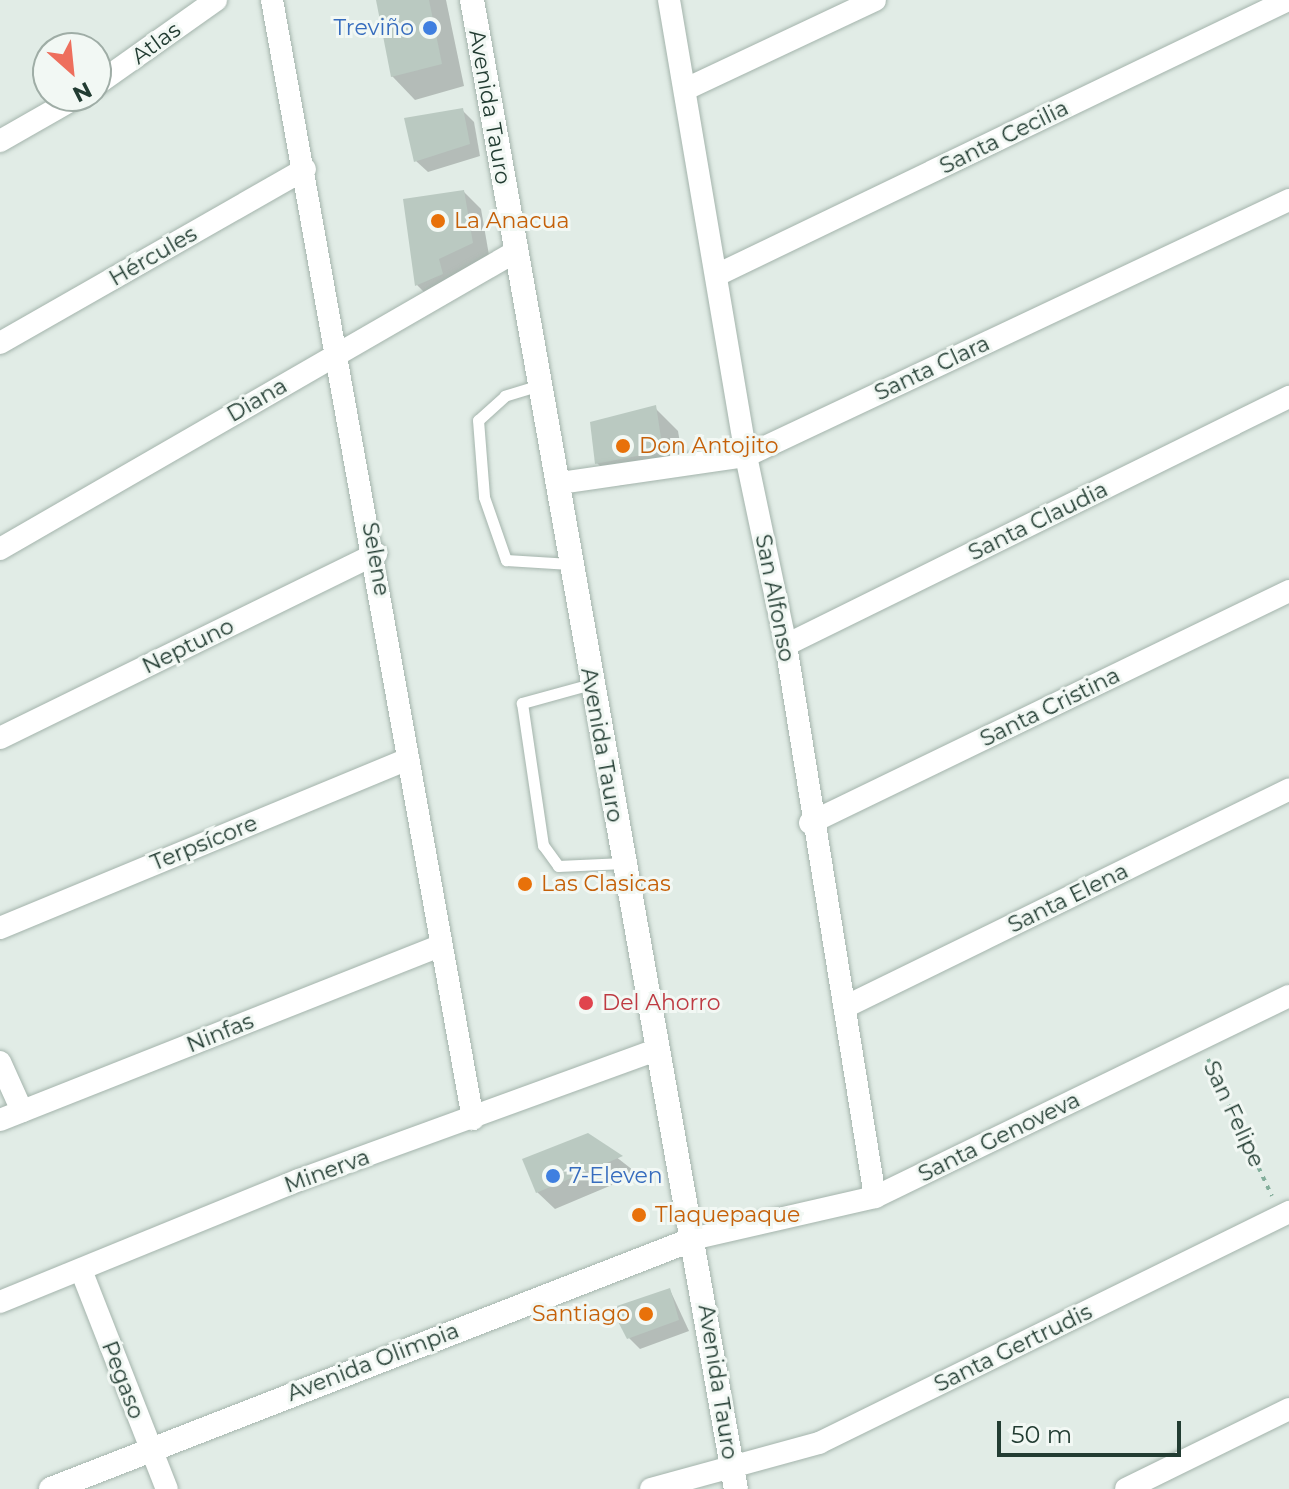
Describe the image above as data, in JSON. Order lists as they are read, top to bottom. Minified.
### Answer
{"streets":{"street":["Atlas","Avenida Tauro","Santa Cecilia","Hércules","Santa Clara","Diana","Santa Claudia","Selene","San Alfonso","Neptuno","Santa Cristina","Terpsícore","Santa Elena","Ninfas","Santa Genoveva","Minerva","Santa Gertrudis","Avenida Olimpia","Pegaso"],"path":["San Felipe"]},"crossings":[["Avenida Tauro","Santa Clara"],["Avenida Tauro","Diana"],["Avenida Tauro","Santa Genoveva"],["Avenida Tauro","Minerva"],["Avenida Tauro","Santa Gertrudis"],["Avenida Tauro","Avenida Olimpia"],["Santa Cecilia","San Alfonso"],["Hércules","Selene"],["Santa Clara","San Alfonso"],["Diana","Selene"],["Santa Claudia","San Alfonso"],["Selene","Neptuno"],["Selene","Terpsícore"],["Selene","Ninfas"],["Selene","Minerva"],["San Alfonso","Santa Cristina"],["San Alfonso","Santa Elena"],["San Alfonso","Santa Genoveva"],["San Felipe","Santa Genoveva"],["San Felipe","Santa Gertrudis"],["Santa Genoveva","Avenida Olimpia"],["Minerva","Pegaso"],["Avenida Olimpia","Pegaso"]],"places":["Treviño","La Anacua","Don Antojito","Las Clasicas","Del Ahorro","7-Eleven","Tlaquepaque","Santiago"],"scale_bar":"50 m","north":"bottom right"}
